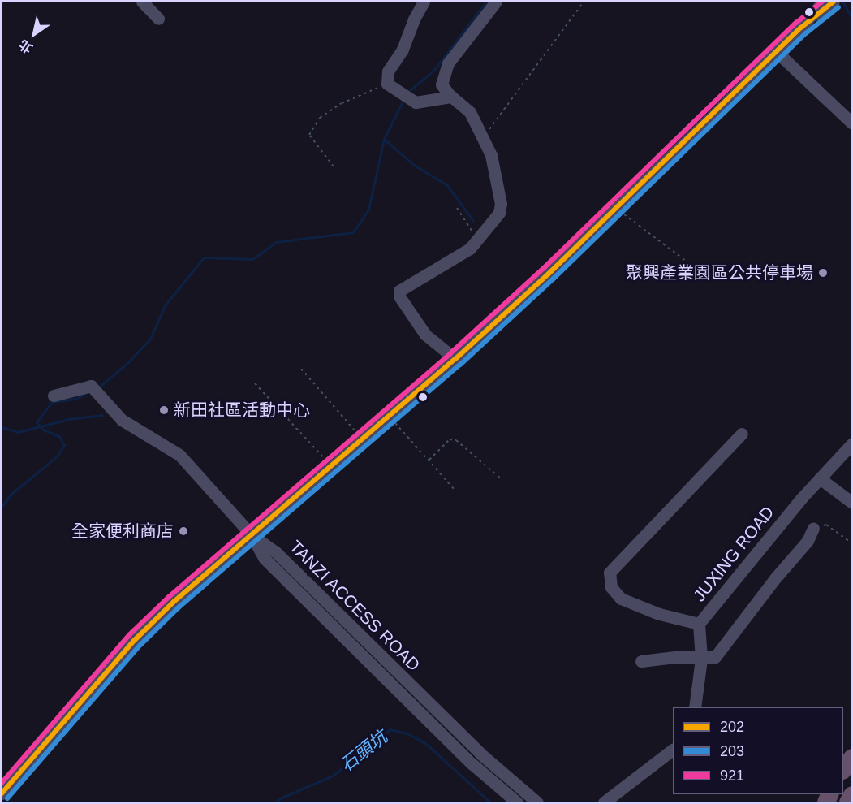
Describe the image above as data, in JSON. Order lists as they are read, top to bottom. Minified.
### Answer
{"streets":{"street":["JUXING ROAD","TANZI ACCESS ROAD"]},"water":["石頭坑"],"places":["聚興產業園區公共停車場","新田社區活動中心","全家便利商店"],"lines":["transit line 202","transit line 921","transit line 203"],"legend":["202","203","921"],"north":"bottom left"}
